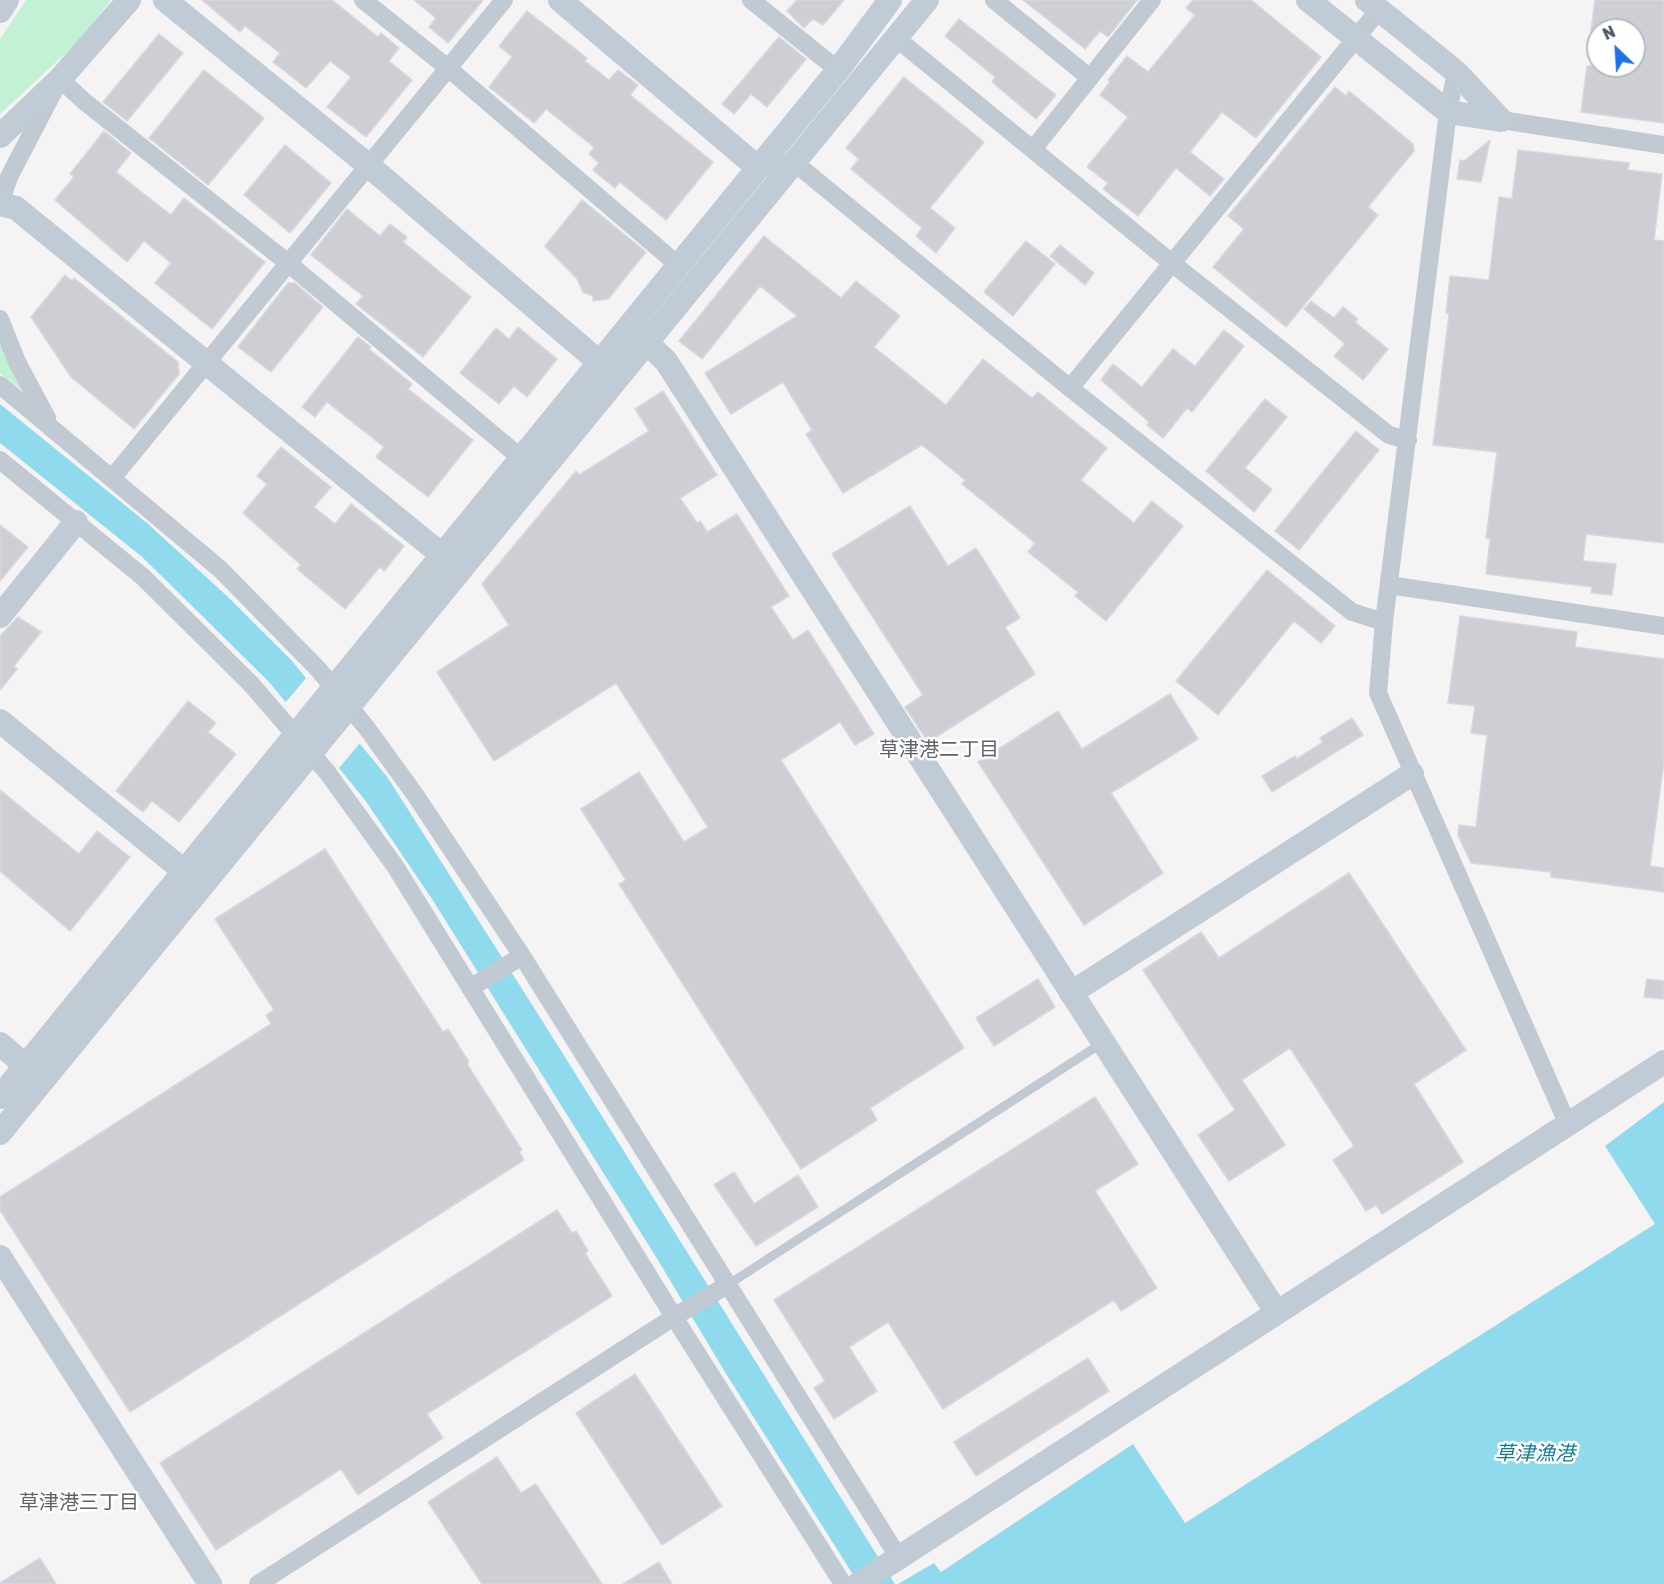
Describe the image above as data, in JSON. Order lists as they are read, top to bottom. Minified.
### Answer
{"districts":["草津港二丁目","草津港三丁目"],"water":["草津漁港"],"north":"top left"}
